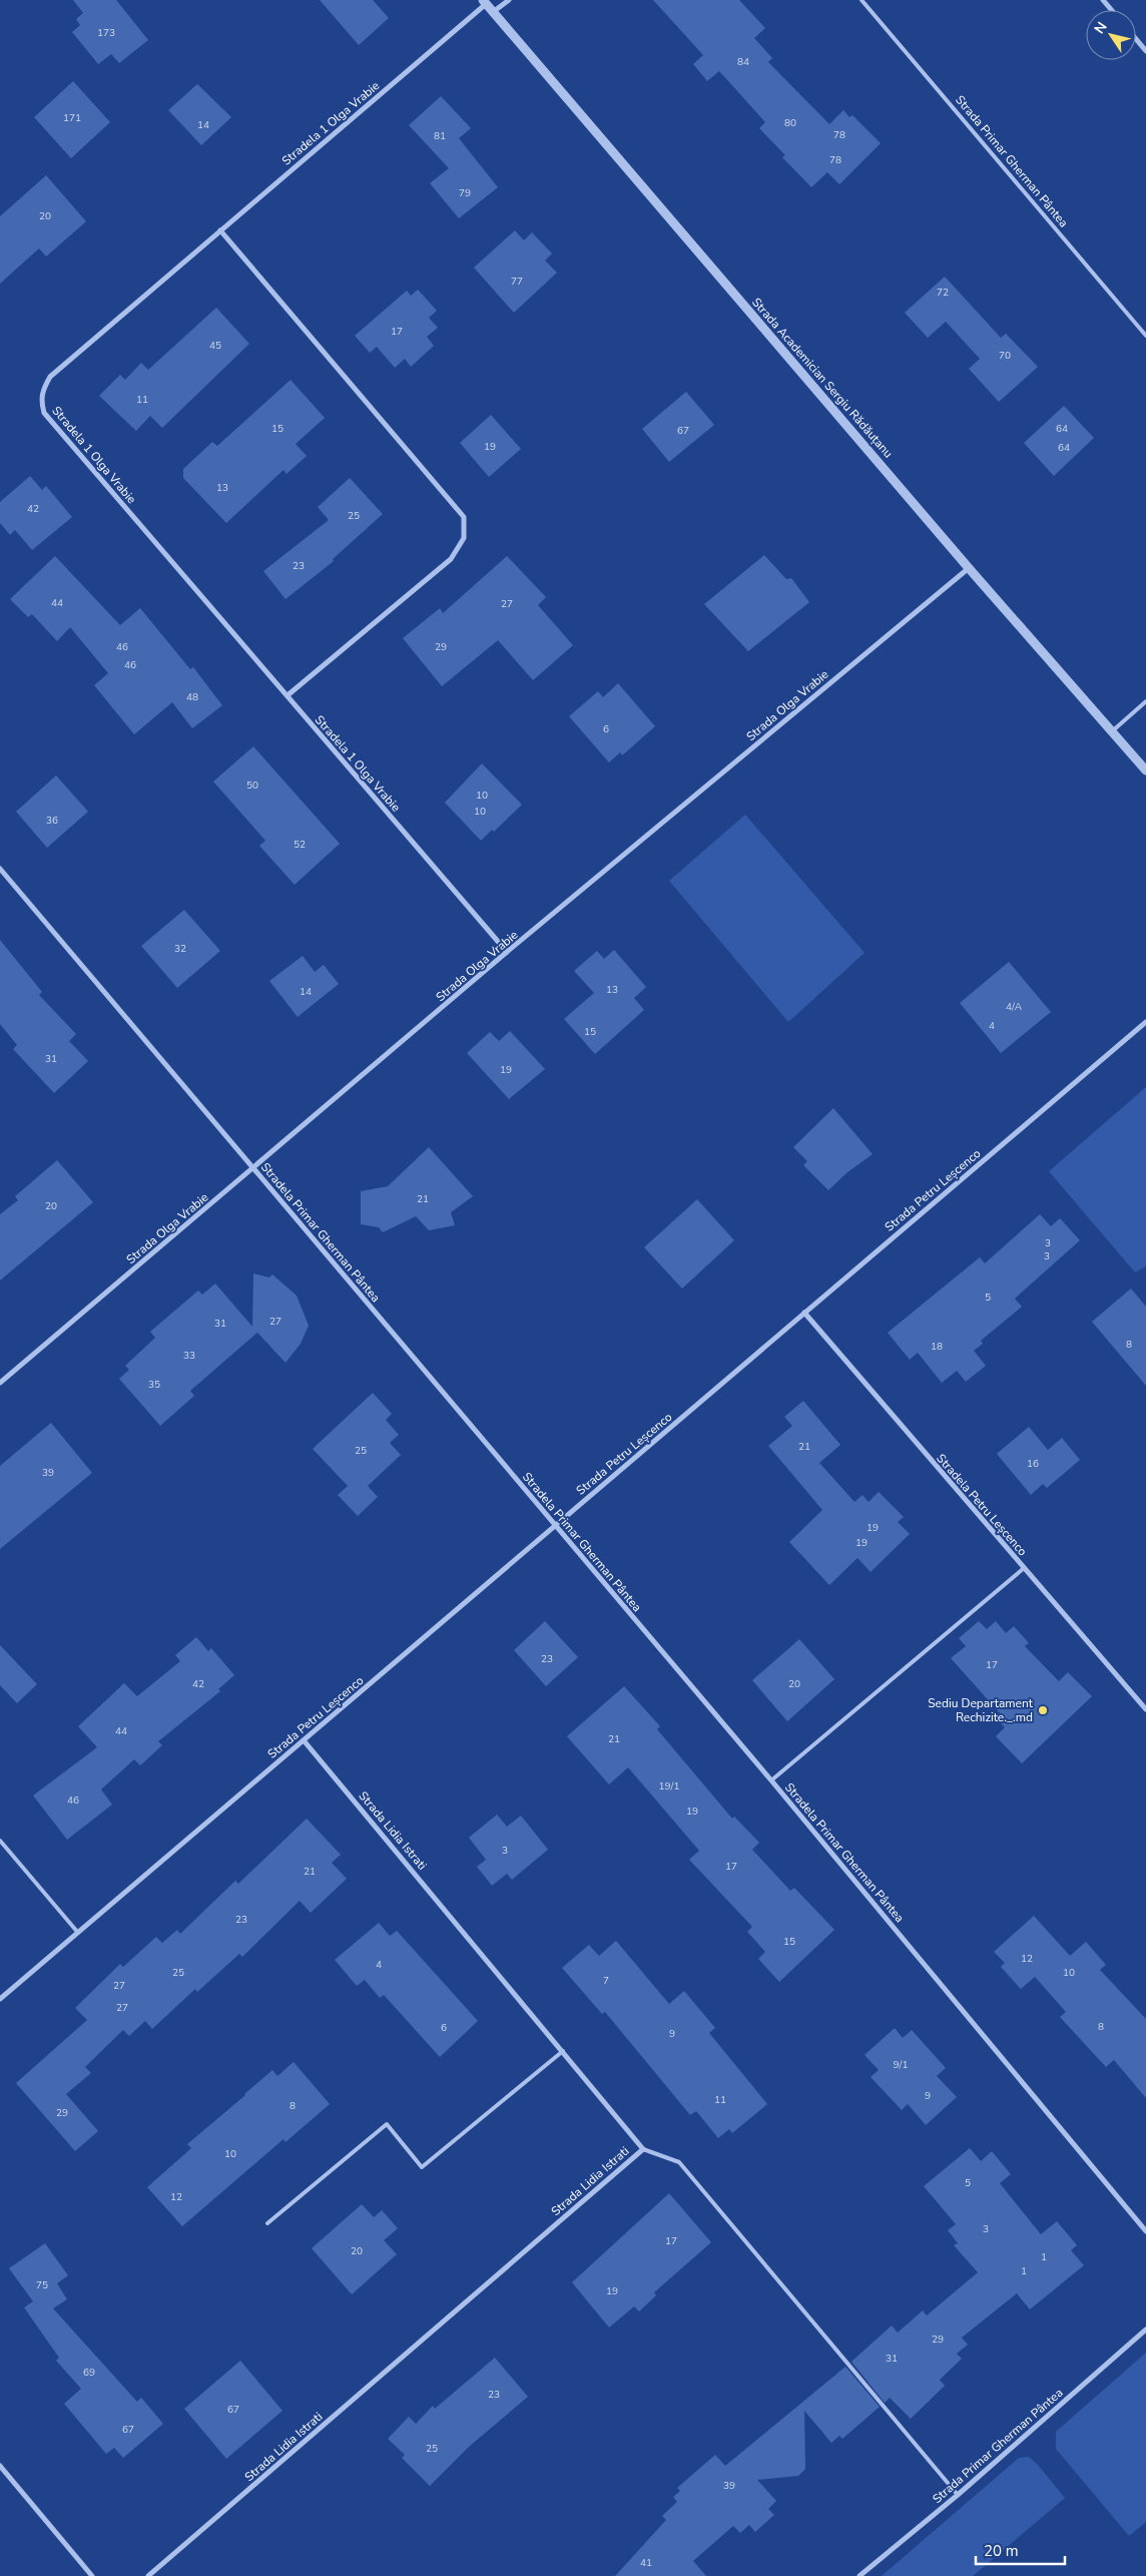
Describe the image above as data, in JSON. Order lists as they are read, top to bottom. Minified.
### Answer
{"streets":{"street":["Stradela 1 Olga Vrabie","Strada Primar Gherman Pântea","Strada Academician Sergiu Rădăuțanu","Strada Olga Vrabie","Strada Petru Leșcenco","Stradela Primar Gherman Pântea","Stradela Petru Leșcenco","Strada Lidia Istrati"]},"crossings":[["Stradela 1 Olga Vrabie","Strada Academician Sergiu Rădăuțanu"],["Stradela 1 Olga Vrabie","Strada Olga Vrabie"],["Strada Academician Sergiu Rădăuțanu","Strada Olga Vrabie"],["Strada Olga Vrabie","Stradela Primar Gherman Pântea"],["Strada Petru Leșcenco","Stradela Primar Gherman Pântea"],["Strada Petru Leșcenco","Stradela Petru Leșcenco"],["Strada Petru Leșcenco","Strada Lidia Istrati"]],"places":["Sediu Departament Rechizite._.md"],"house_numbers":["173","84","171","80","14","78","81","78","79","20","77","72","17","45","70","11","15","64","67","19","64","13","42","25","23","44","27","46","29","46","48","6","50","10","10","36","52","32","13","14","4/A","4","15","31","19","21","20","3","3","5","27","31","8","18","33","35","21","25","16","39","19","19","23","17","42","20","44","21","19/1","46","19","3","17","21","23","15","12","4","25","10","7","27","27","8","6","9","9/1","9","11","8","29","10","5","12","3","17","20","1","1","75","19","29","31","69","23","67","67","25","39","41"],"scale_bar":"20 m","north":"top left"}
